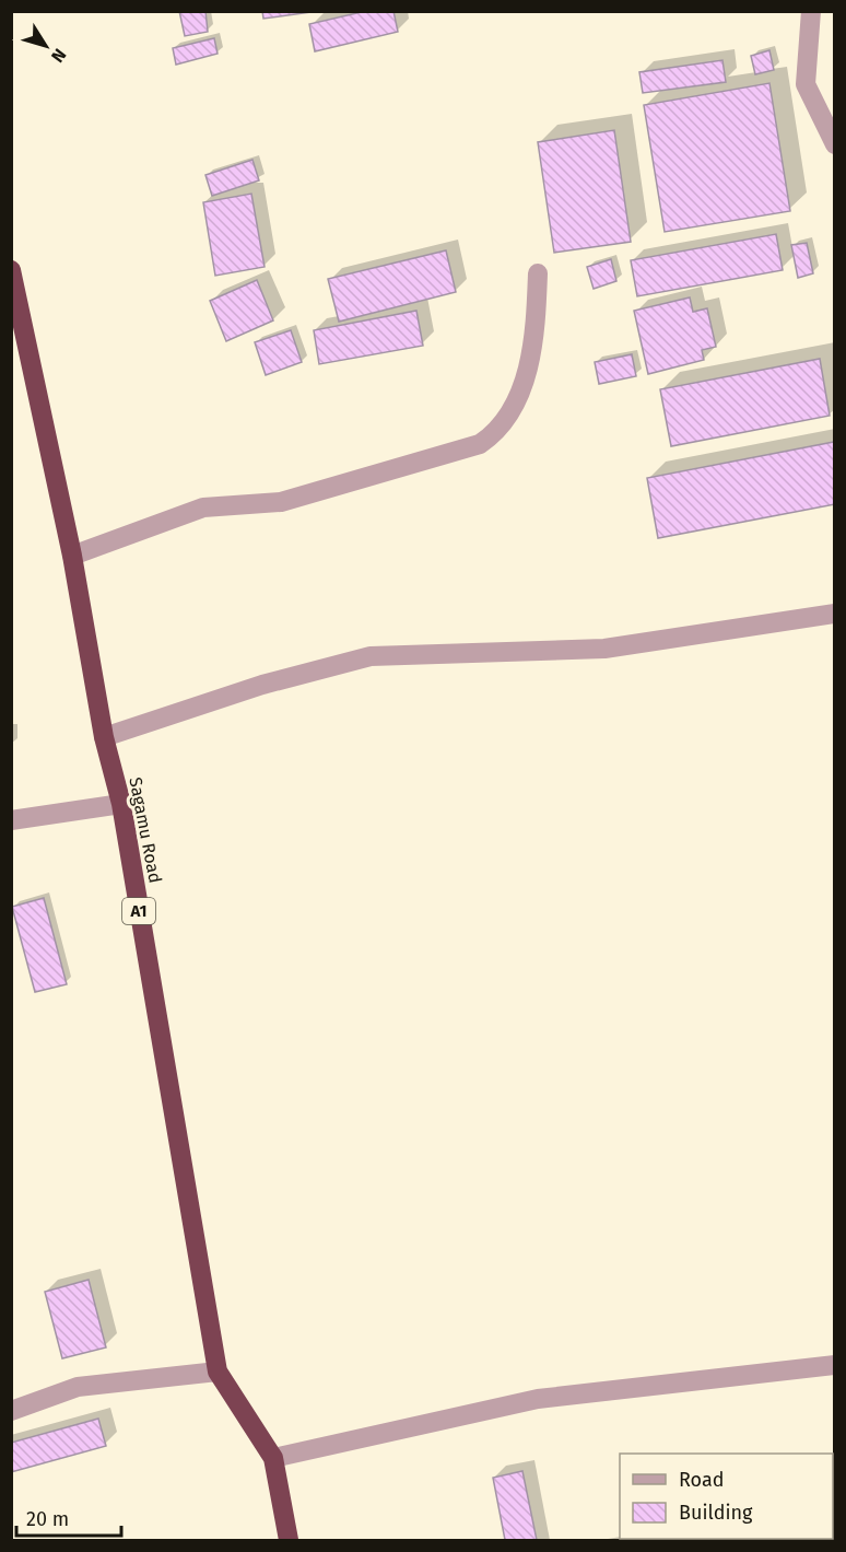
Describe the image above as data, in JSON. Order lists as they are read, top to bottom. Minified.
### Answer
{"streets":{"highway":["Sagamu Road","A1"]},"legend":["Road","Building"],"scale_bar":"20 m","north":"bottom right"}
